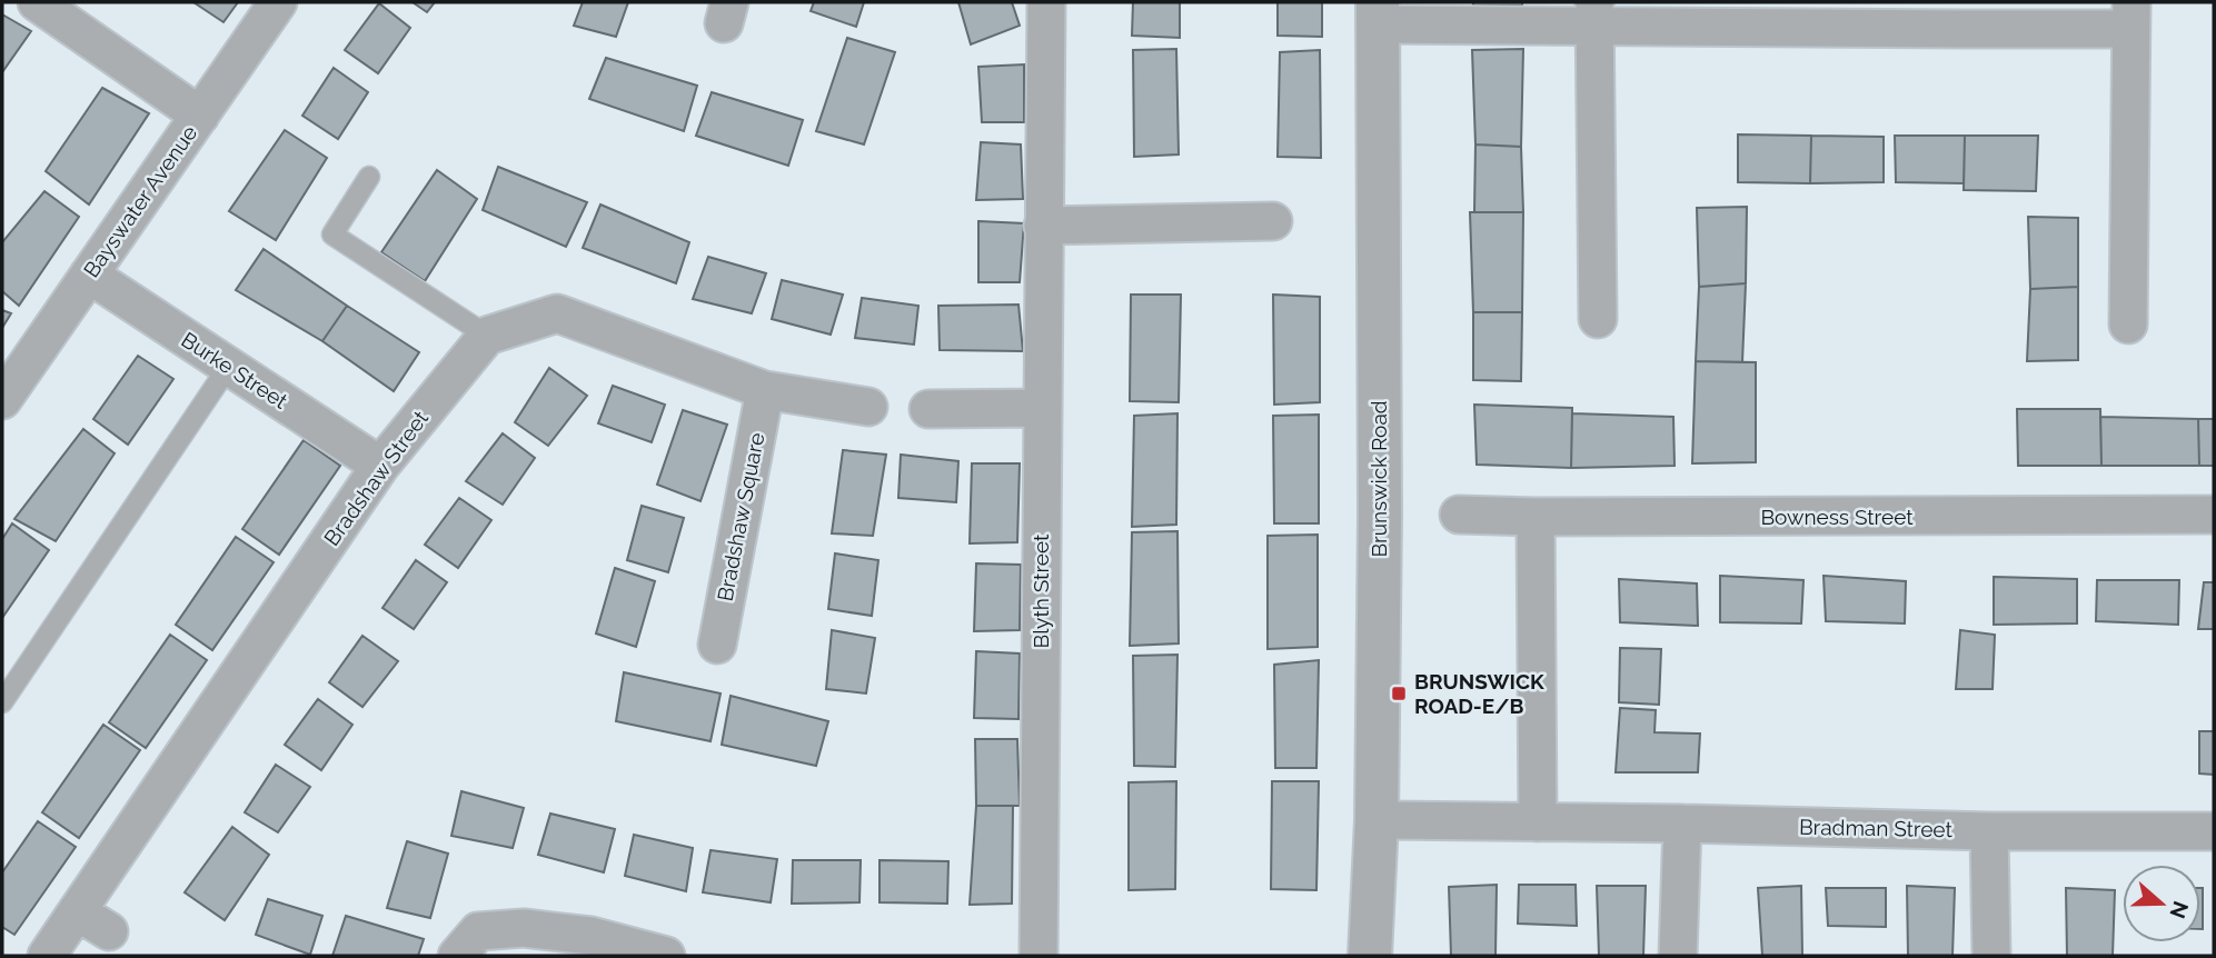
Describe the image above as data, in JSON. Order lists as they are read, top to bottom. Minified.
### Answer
{"streets":{"street":["Bayswater Avenue","Burke Street","Bradshaw Street","Brunswick Road","Bradshaw Square","Bowness Street","Blyth Street","Bradman Street"]},"crossings":[["Bayswater Avenue","Burke Street"],["Burke Street","Bradshaw Street"],["Brunswick Road","Bradman Street"]],"places":{"transit":["BRUNSWICK ROAD-E/B"]},"north":"right"}
